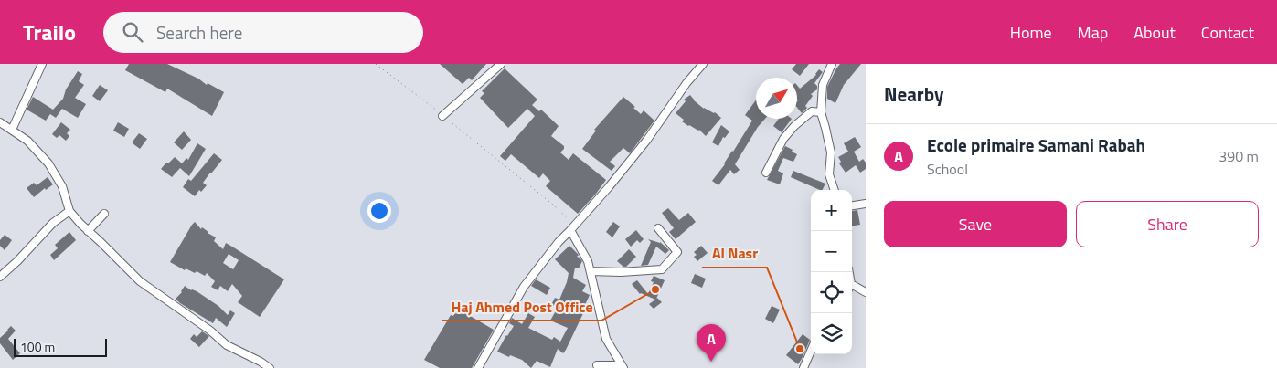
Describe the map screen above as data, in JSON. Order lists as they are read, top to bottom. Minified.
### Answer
{"places":["Haj Ahmed Post Office","Al Nasr"],"scale_bar":"100 m","north":"top right","page":{"header":"Trailo","search":"Search here","nav":["Home","Map","About","Contact"],"heading":"Nearby","list":[{"mark":"A","name":"Ecole primaire Samani Rabah","note":"School","value":"390 m"}],"buttons":["Save","Share"],"map_buttons":["+","−"],"pins":"A","scale":"100 m"}}
